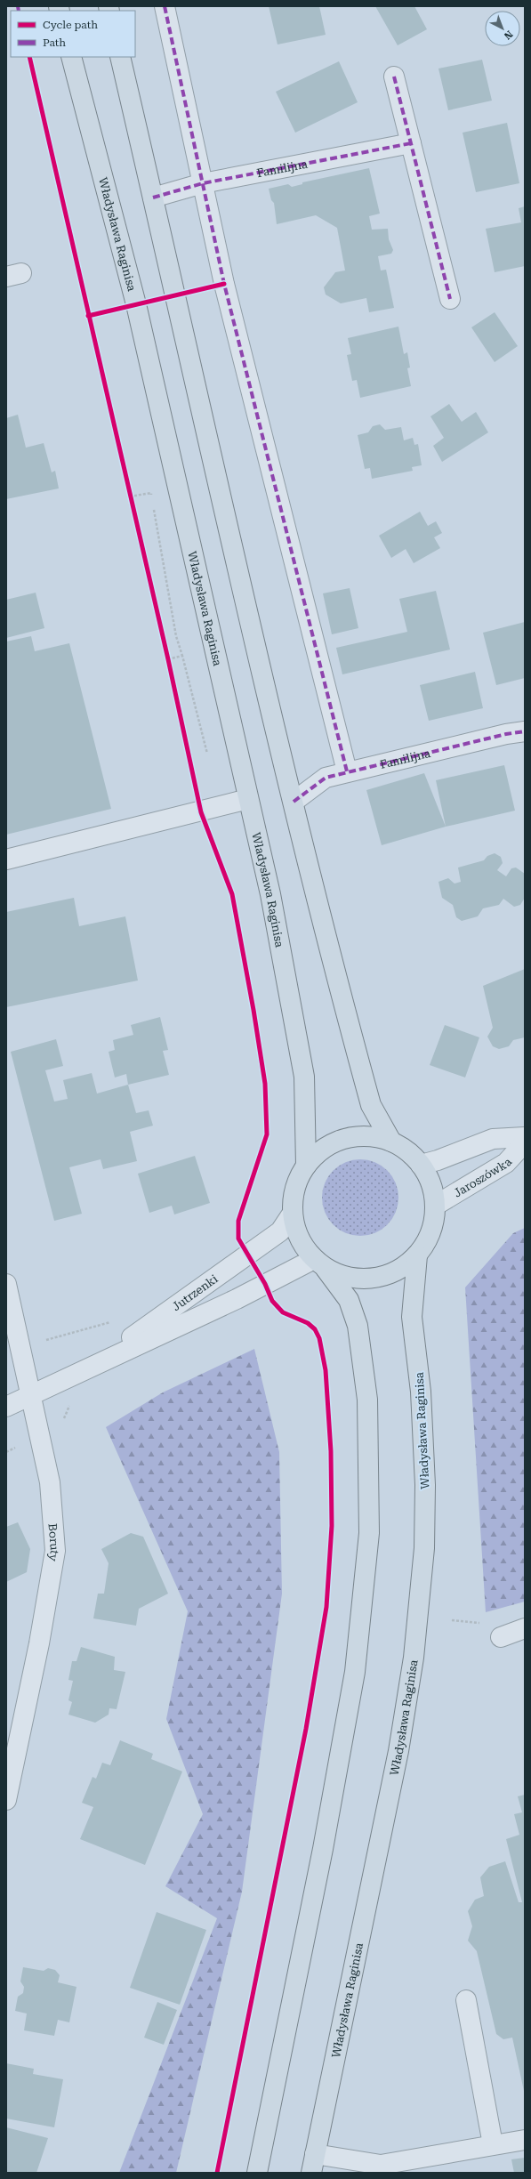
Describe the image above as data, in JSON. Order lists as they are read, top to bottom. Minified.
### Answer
{"streets":{"main road":["Władysława Raginisa"],"street":["Familijna","Jaroszówka","Jutrzenki","Boruty"]},"crossings":[["Jutrzenki","Boruty"]],"legend":["Cycle path","Path"],"north":"bottom right"}
